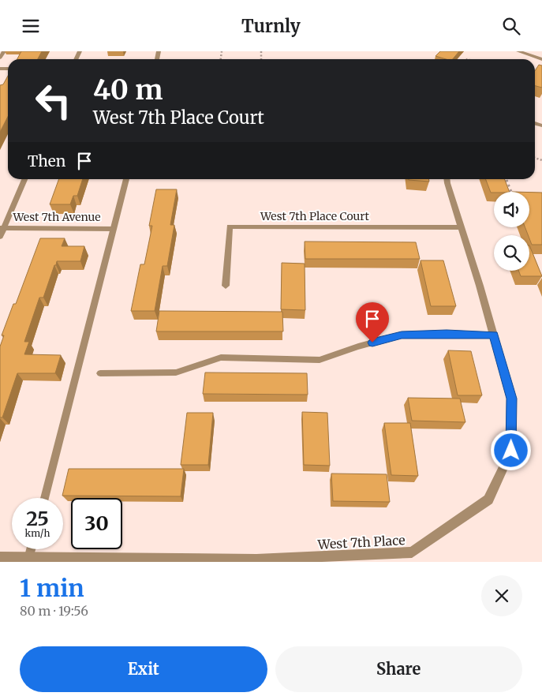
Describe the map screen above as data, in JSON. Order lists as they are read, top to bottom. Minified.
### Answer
{"streets":{"street":["West 7th Place Court","West 7th Avenue","West 7th Place"]},"crossings":[["West 7th Place Court","West 7th Place"]],"page":{"header":"Turnly","turn":["40 m","West 7th Place Court"],"then":"Then","speed":"25 km/h","limit":"30","heading":["1 min","80 m · 19:56"],"buttons":["Exit","Share"]}}
